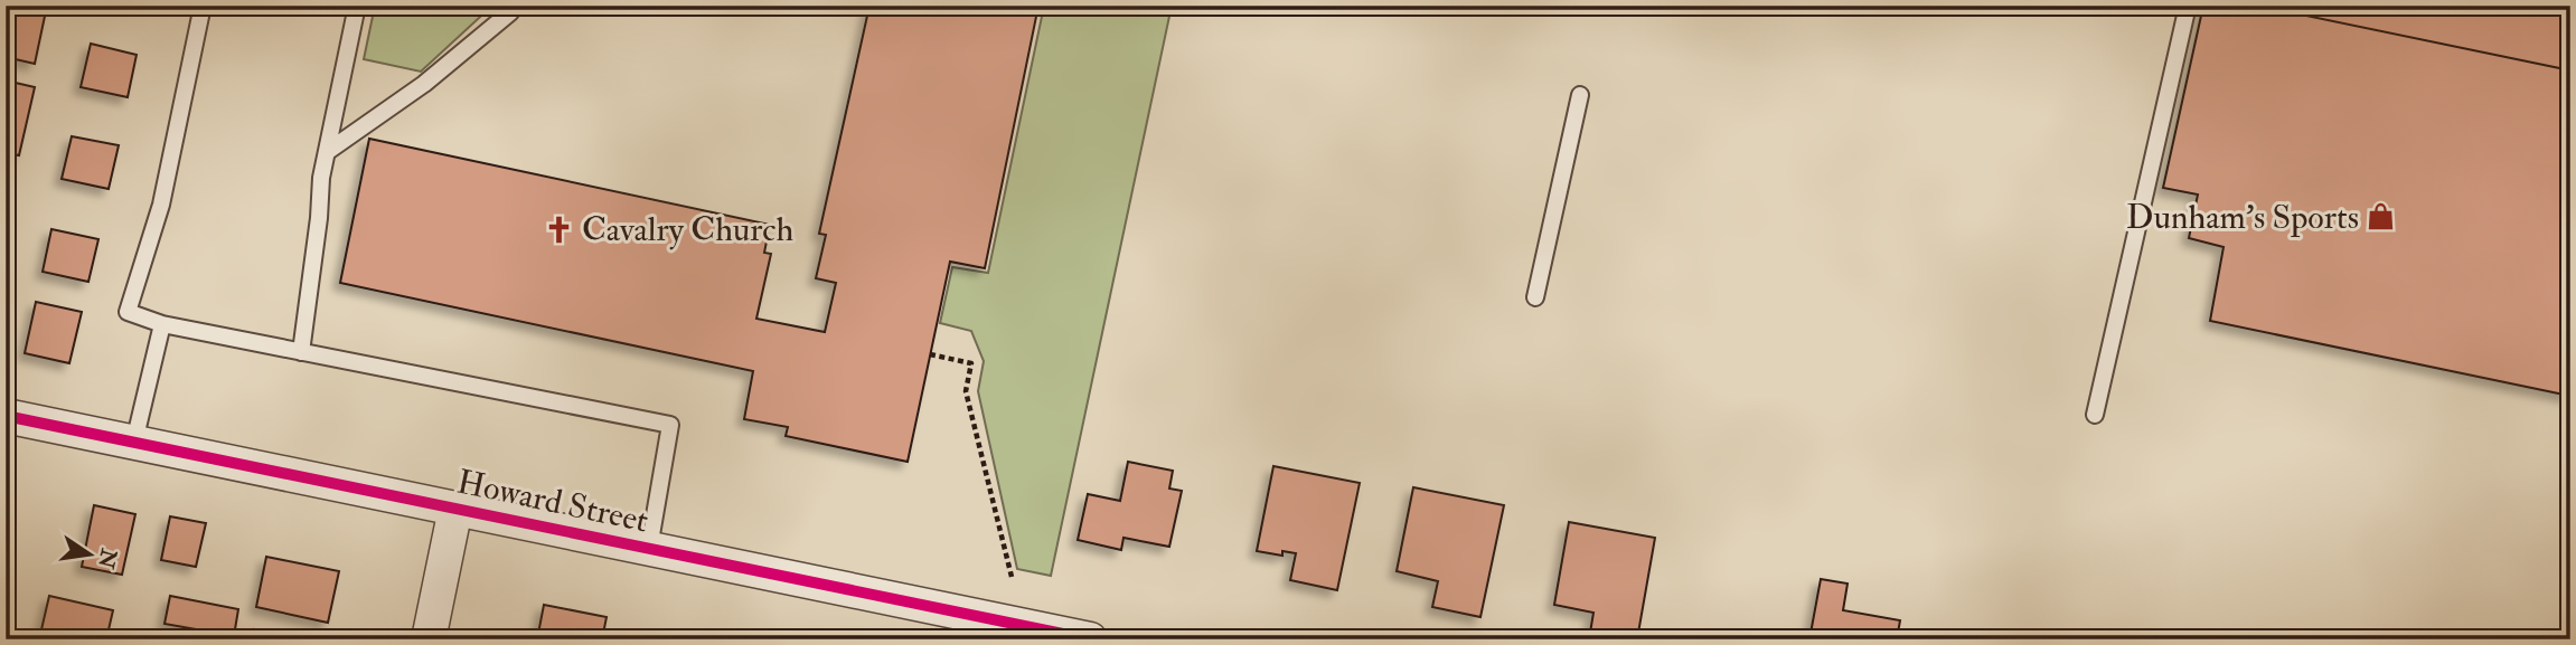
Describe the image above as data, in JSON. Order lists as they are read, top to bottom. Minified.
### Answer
{"streets":{"street":["Howard Street"]},"places":{"shop":["Dunham's Sports"],"church":["Cavalry Church"]},"north":"right"}
